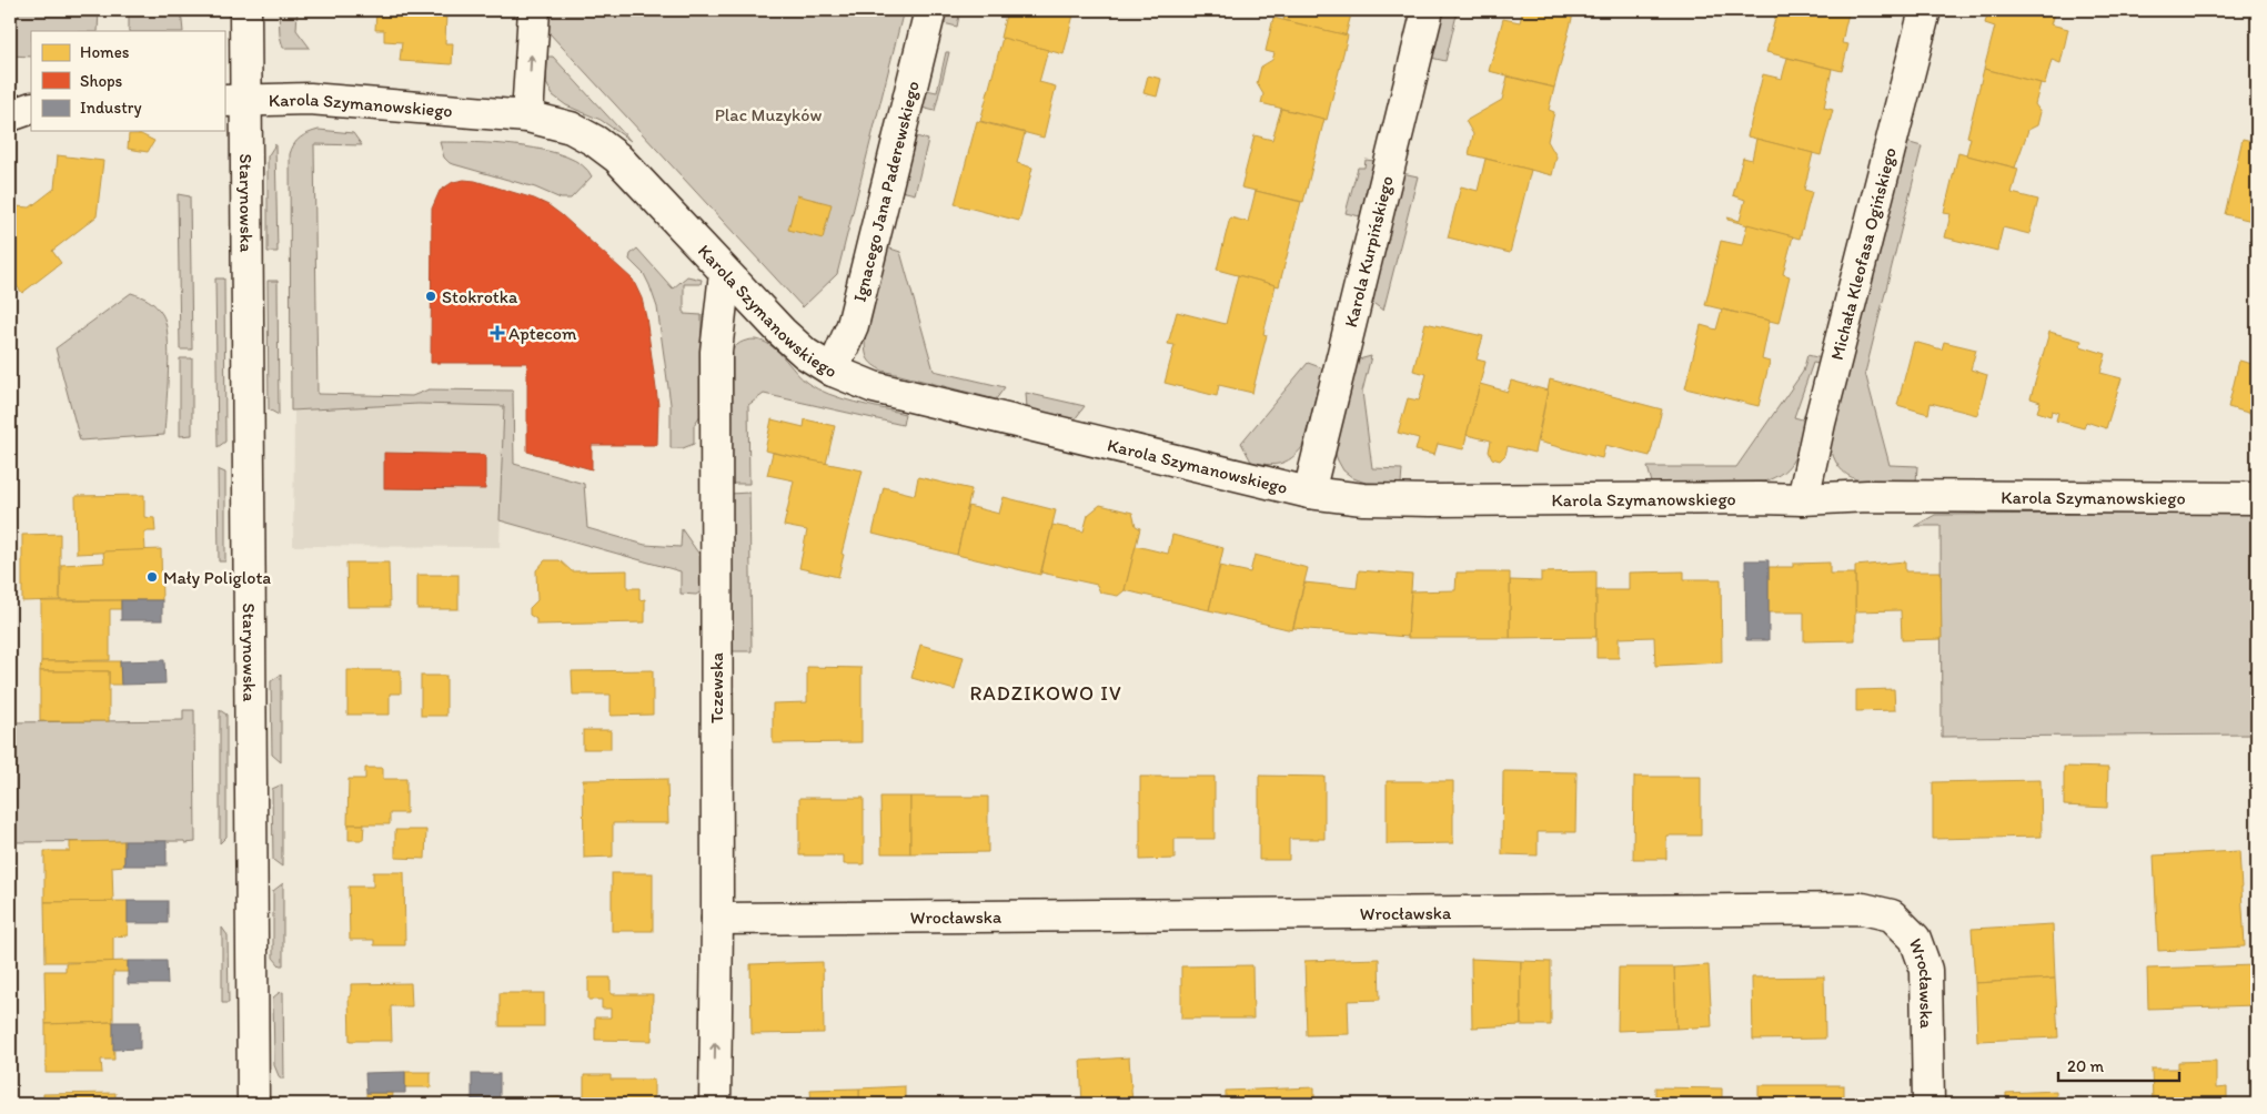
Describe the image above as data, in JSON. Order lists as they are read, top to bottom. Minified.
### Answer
{"streets":{"street":["Karola Szymanowskiego","Ignacego Jana Paderewskiego","Starynowska","Karola Kurpińskiego","Michała Kleofasa Ogińskiego","Tczewska","Wrocławska"]},"crossings":[["Karola Szymanowskiego","Ignacego Jana Paderewskiego"],["Karola Szymanowskiego","Starynowska"],["Karola Szymanowskiego","Karola Kurpińskiego"],["Karola Szymanowskiego","Michała Kleofasa Ogińskiego"],["Karola Szymanowskiego","Tczewska"],["Tczewska","Wrocławska"]],"districts":["RADZIKOWO IV"],"parks":["Plac Muzyków"],"places":{"other":["Stokrotka","Mały Poliglota"],"health":["Aptecom"]},"legend":["Homes","Shops","Industry"],"scale_bar":"20 m"}
